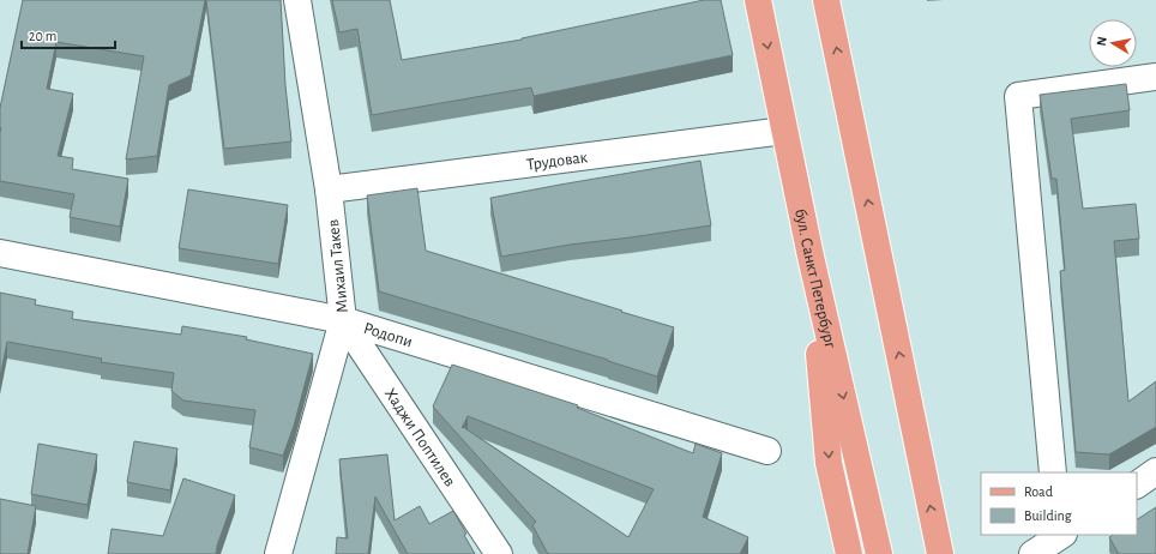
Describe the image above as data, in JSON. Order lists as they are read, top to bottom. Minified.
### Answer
{"streets":{"main road":["бул. Санкт Петербург"],"street":["Трудовак","Михаил Такев","Родопи","Хаджи Поптилев"]},"crossings":[["Трудовак","Михаил Такев"],["Трудовак","бул. Санкт Петербург"],["Михаил Такев","Родопи"],["Михаил Такев","Хаджи Поптилев"],["Родопи","Хаджи Поптилев"]],"legend":["Road","Building"],"scale_bar":"20 m","north":"left"}
